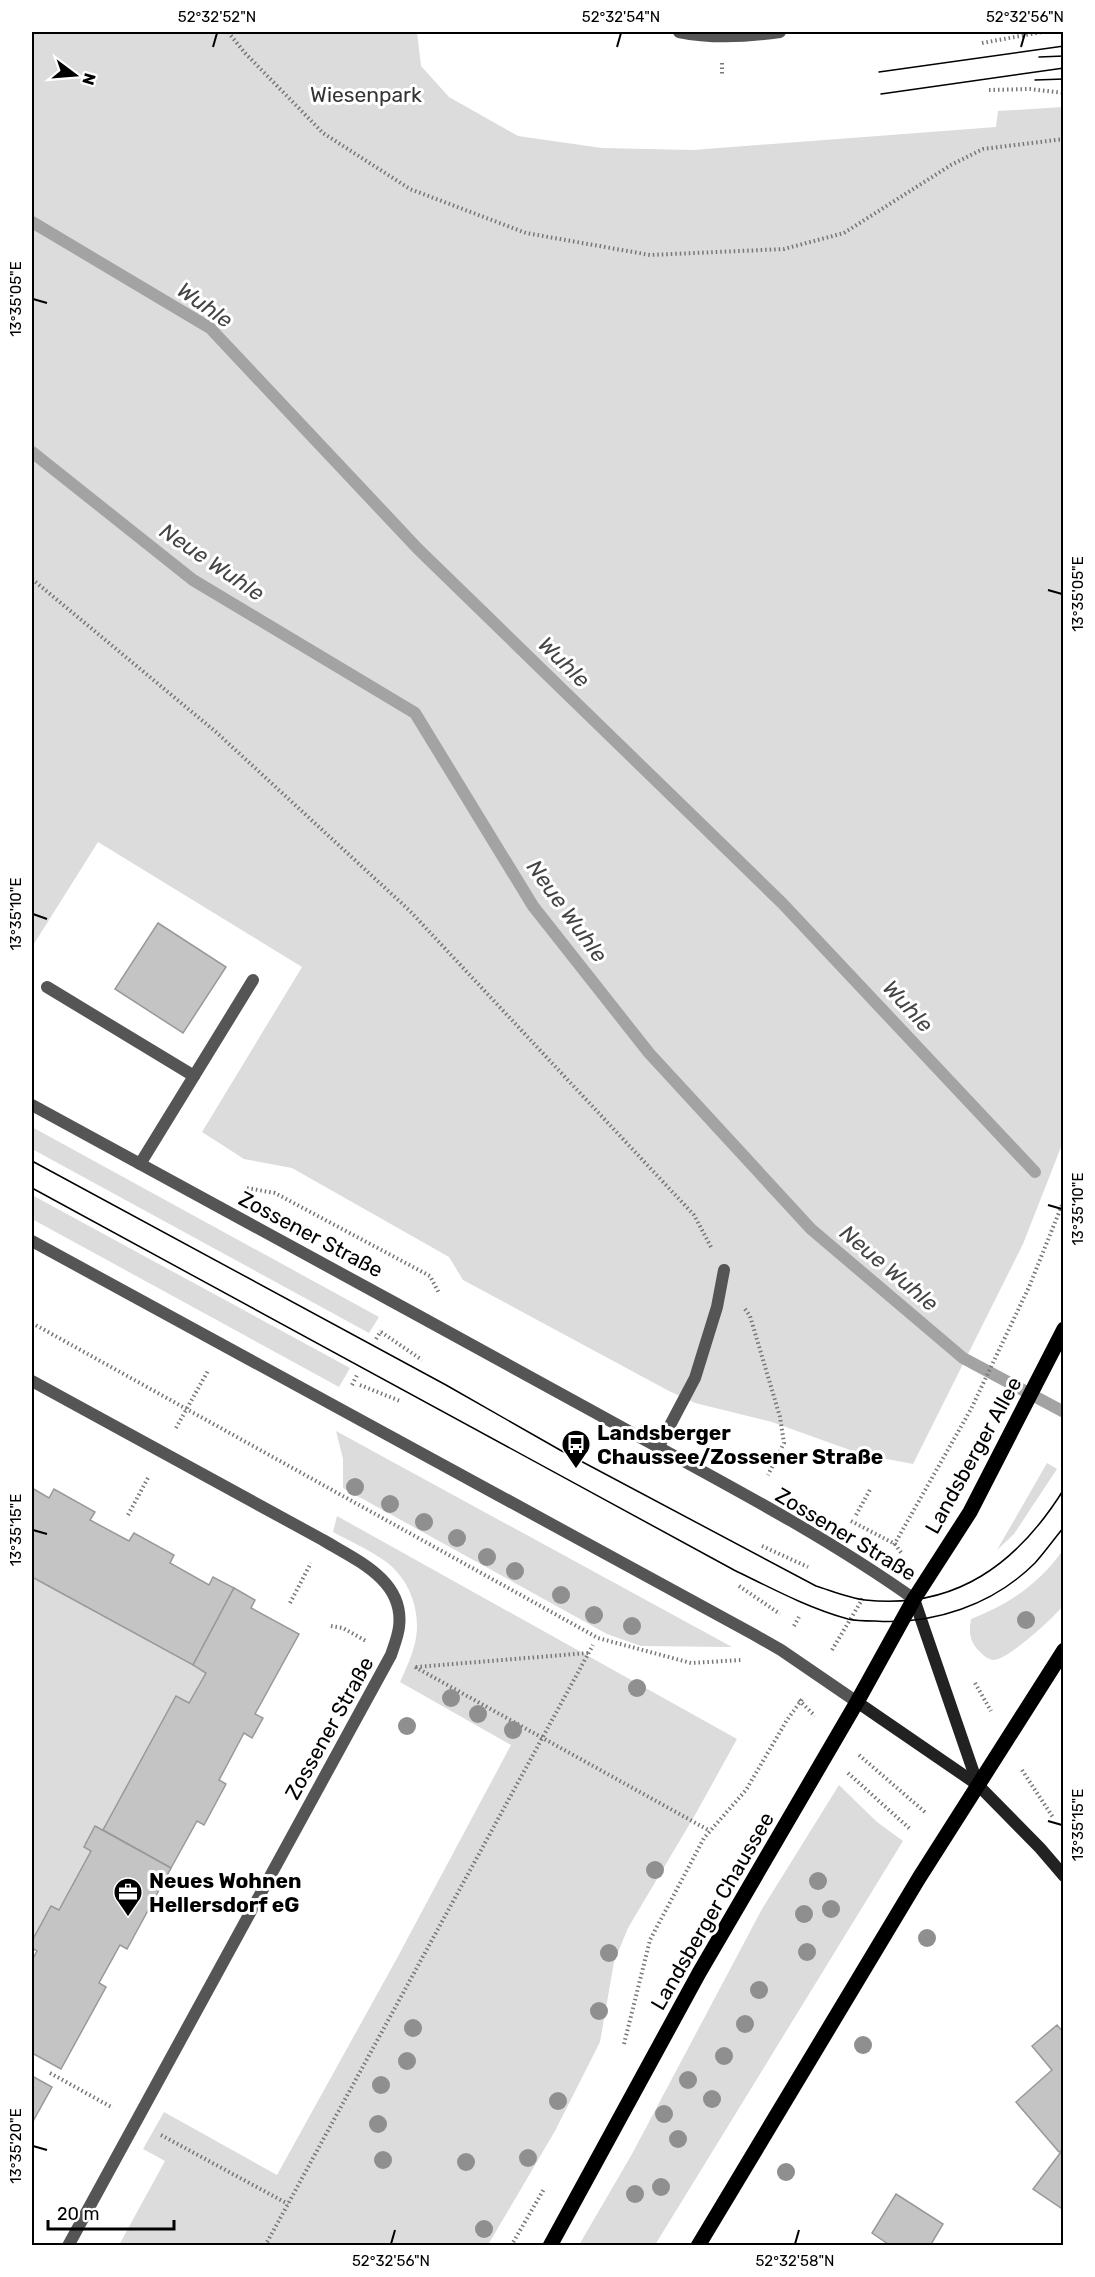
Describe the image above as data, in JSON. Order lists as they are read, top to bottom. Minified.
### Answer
{"streets":{"main road":["Zossener Straße","Landsberger Allee","Landsberger Chaussee"]},"crossings":[["Zossener Straße","Landsberger Allee"],["Zossener Straße","Landsberger Chaussee"],["Landsberger Allee","Landsberger Chaussee"]],"water":["Wuhle","Neue Wuhle"],"parks":["Wiesenpark"],"places":{"bus stop":["Landsberger Chaussee/Zossener Straße"],"office":["Neues Wohnen Hellersdorf eG"]},"scale_bar":"20 m","north":"right","coordinates":["52°32'52\"N","52°32'54\"N","52°32'56\"N","13°35'05\"E","13°35'10\"E","13°35'15\"E","13°35'20\"E","52°32'58\"N"]}
